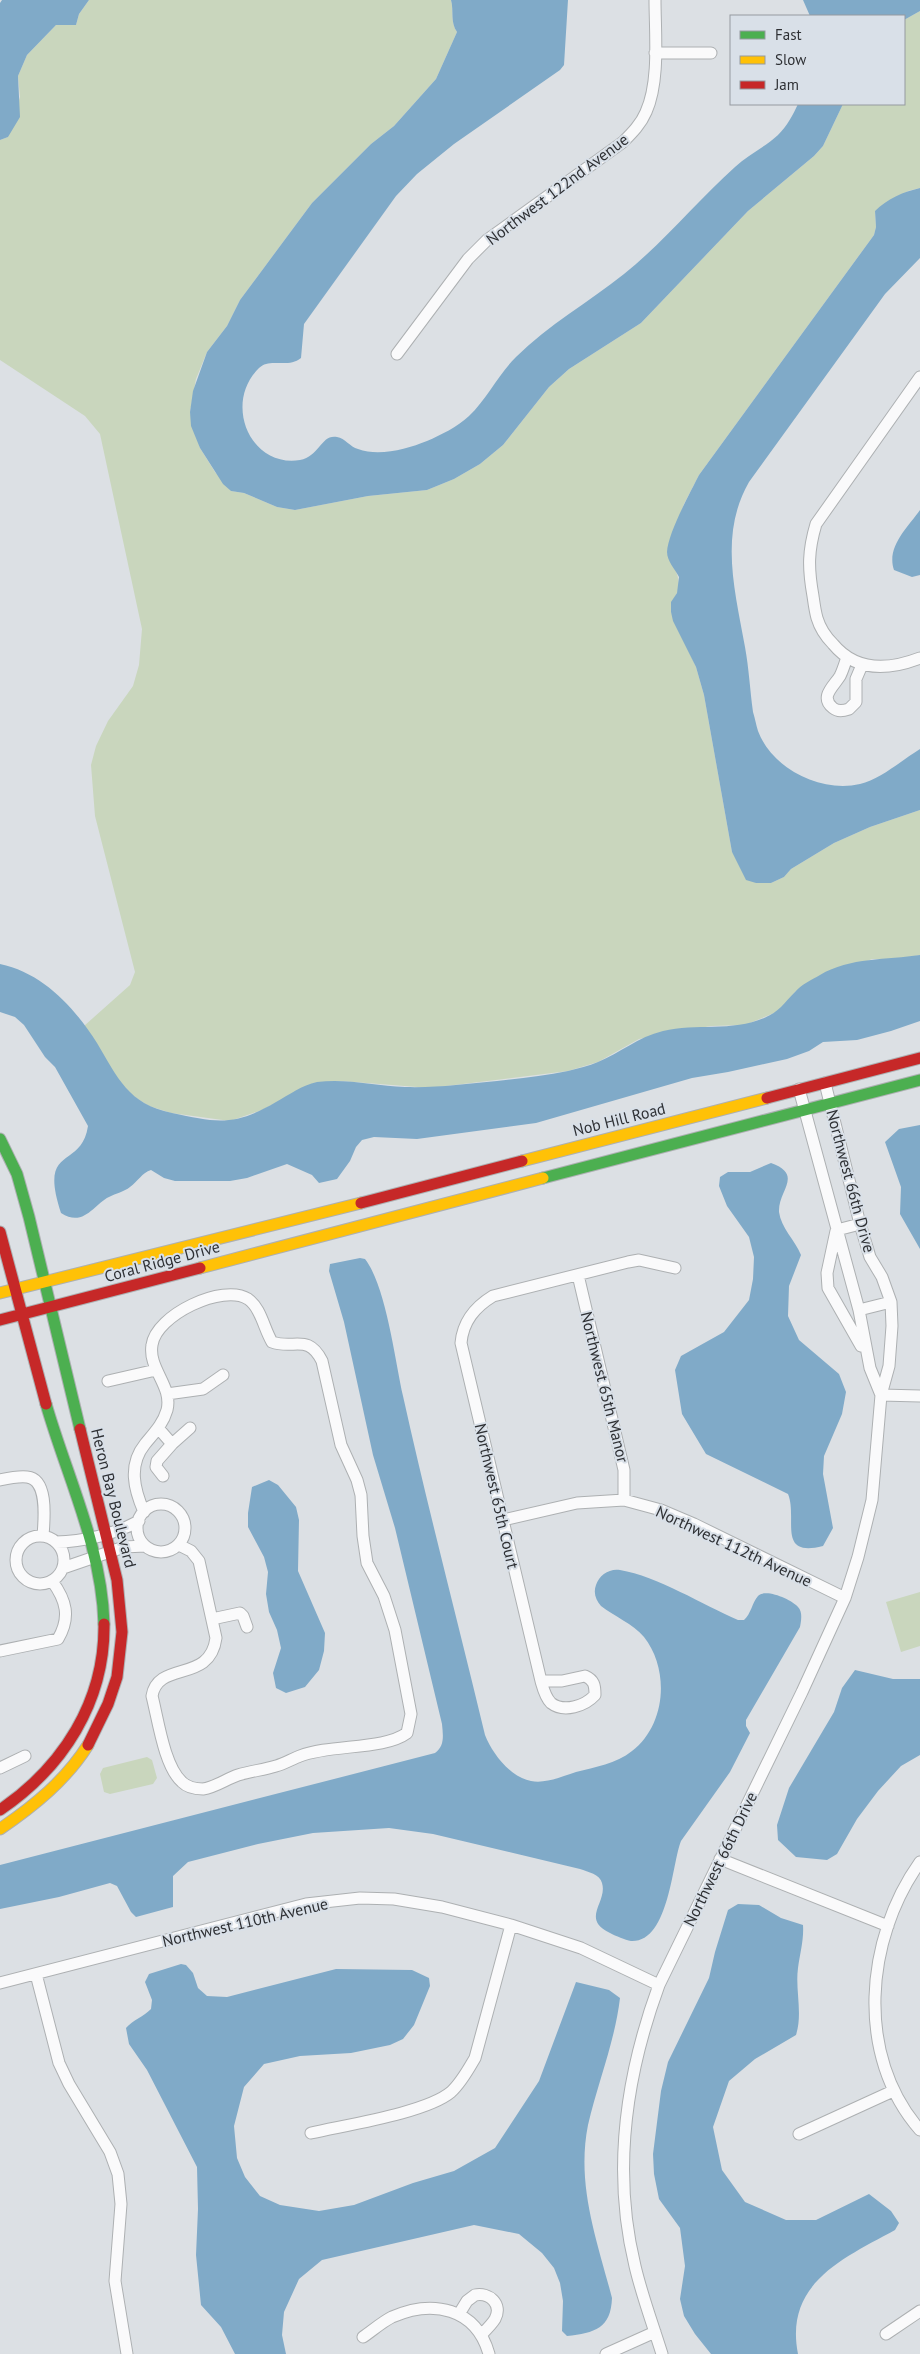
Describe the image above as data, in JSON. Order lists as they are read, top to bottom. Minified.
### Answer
{"streets":{"main road":["Nob Hill Road","Coral Ridge Drive","Heron Bay Boulevard"],"street":["Northwest 122nd Avenue","Northwest 66th Drive","Northwest 65th Manor","Northwest 65th Court","Northwest 112th Avenue","Northwest 110th Avenue"]},"crossings":[["Nob Hill Road","Northwest 66th Drive"],["Nob Hill Road","Coral Ridge Drive"],["Northwest 66th Drive","Coral Ridge Drive"],["Northwest 66th Drive","Northwest 112th Avenue"],["Northwest 66th Drive","Northwest 110th Avenue"],["Coral Ridge Drive","Heron Bay Boulevard"],["Northwest 65th Manor","Northwest 65th Court"],["Northwest 65th Manor","Northwest 112th Avenue"],["Northwest 65th Court","Northwest 112th Avenue"]],"legend":["Fast","Slow","Jam"]}
